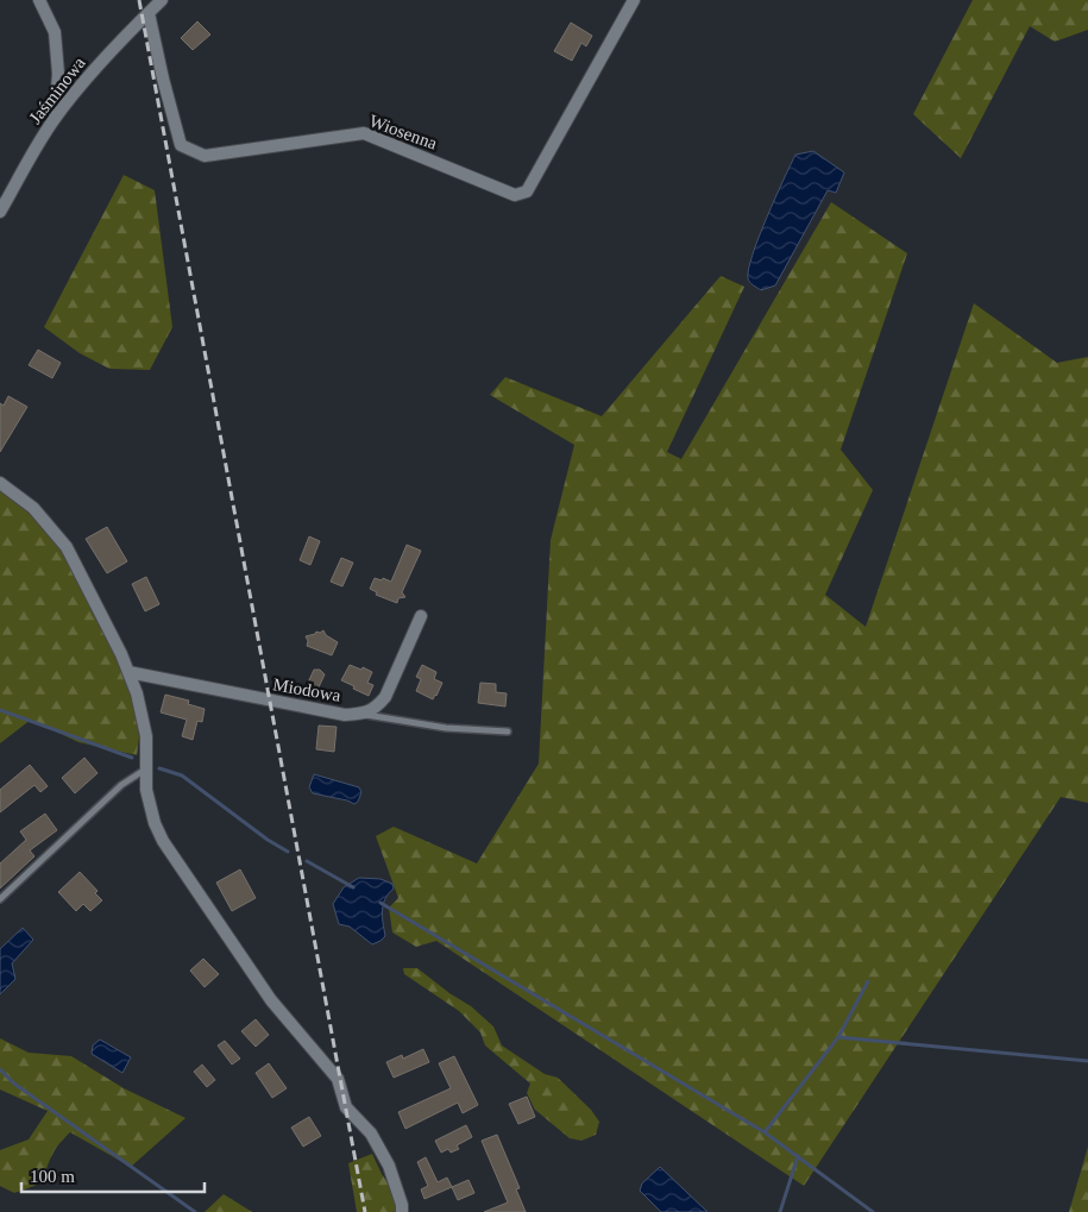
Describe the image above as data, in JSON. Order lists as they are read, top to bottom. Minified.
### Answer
{"streets":{"street":["Jaśminowa","Wiosenna","Miodowa"]},"crossings":[["Jaśminowa","Wiosenna"]],"scale_bar":"100 m"}
